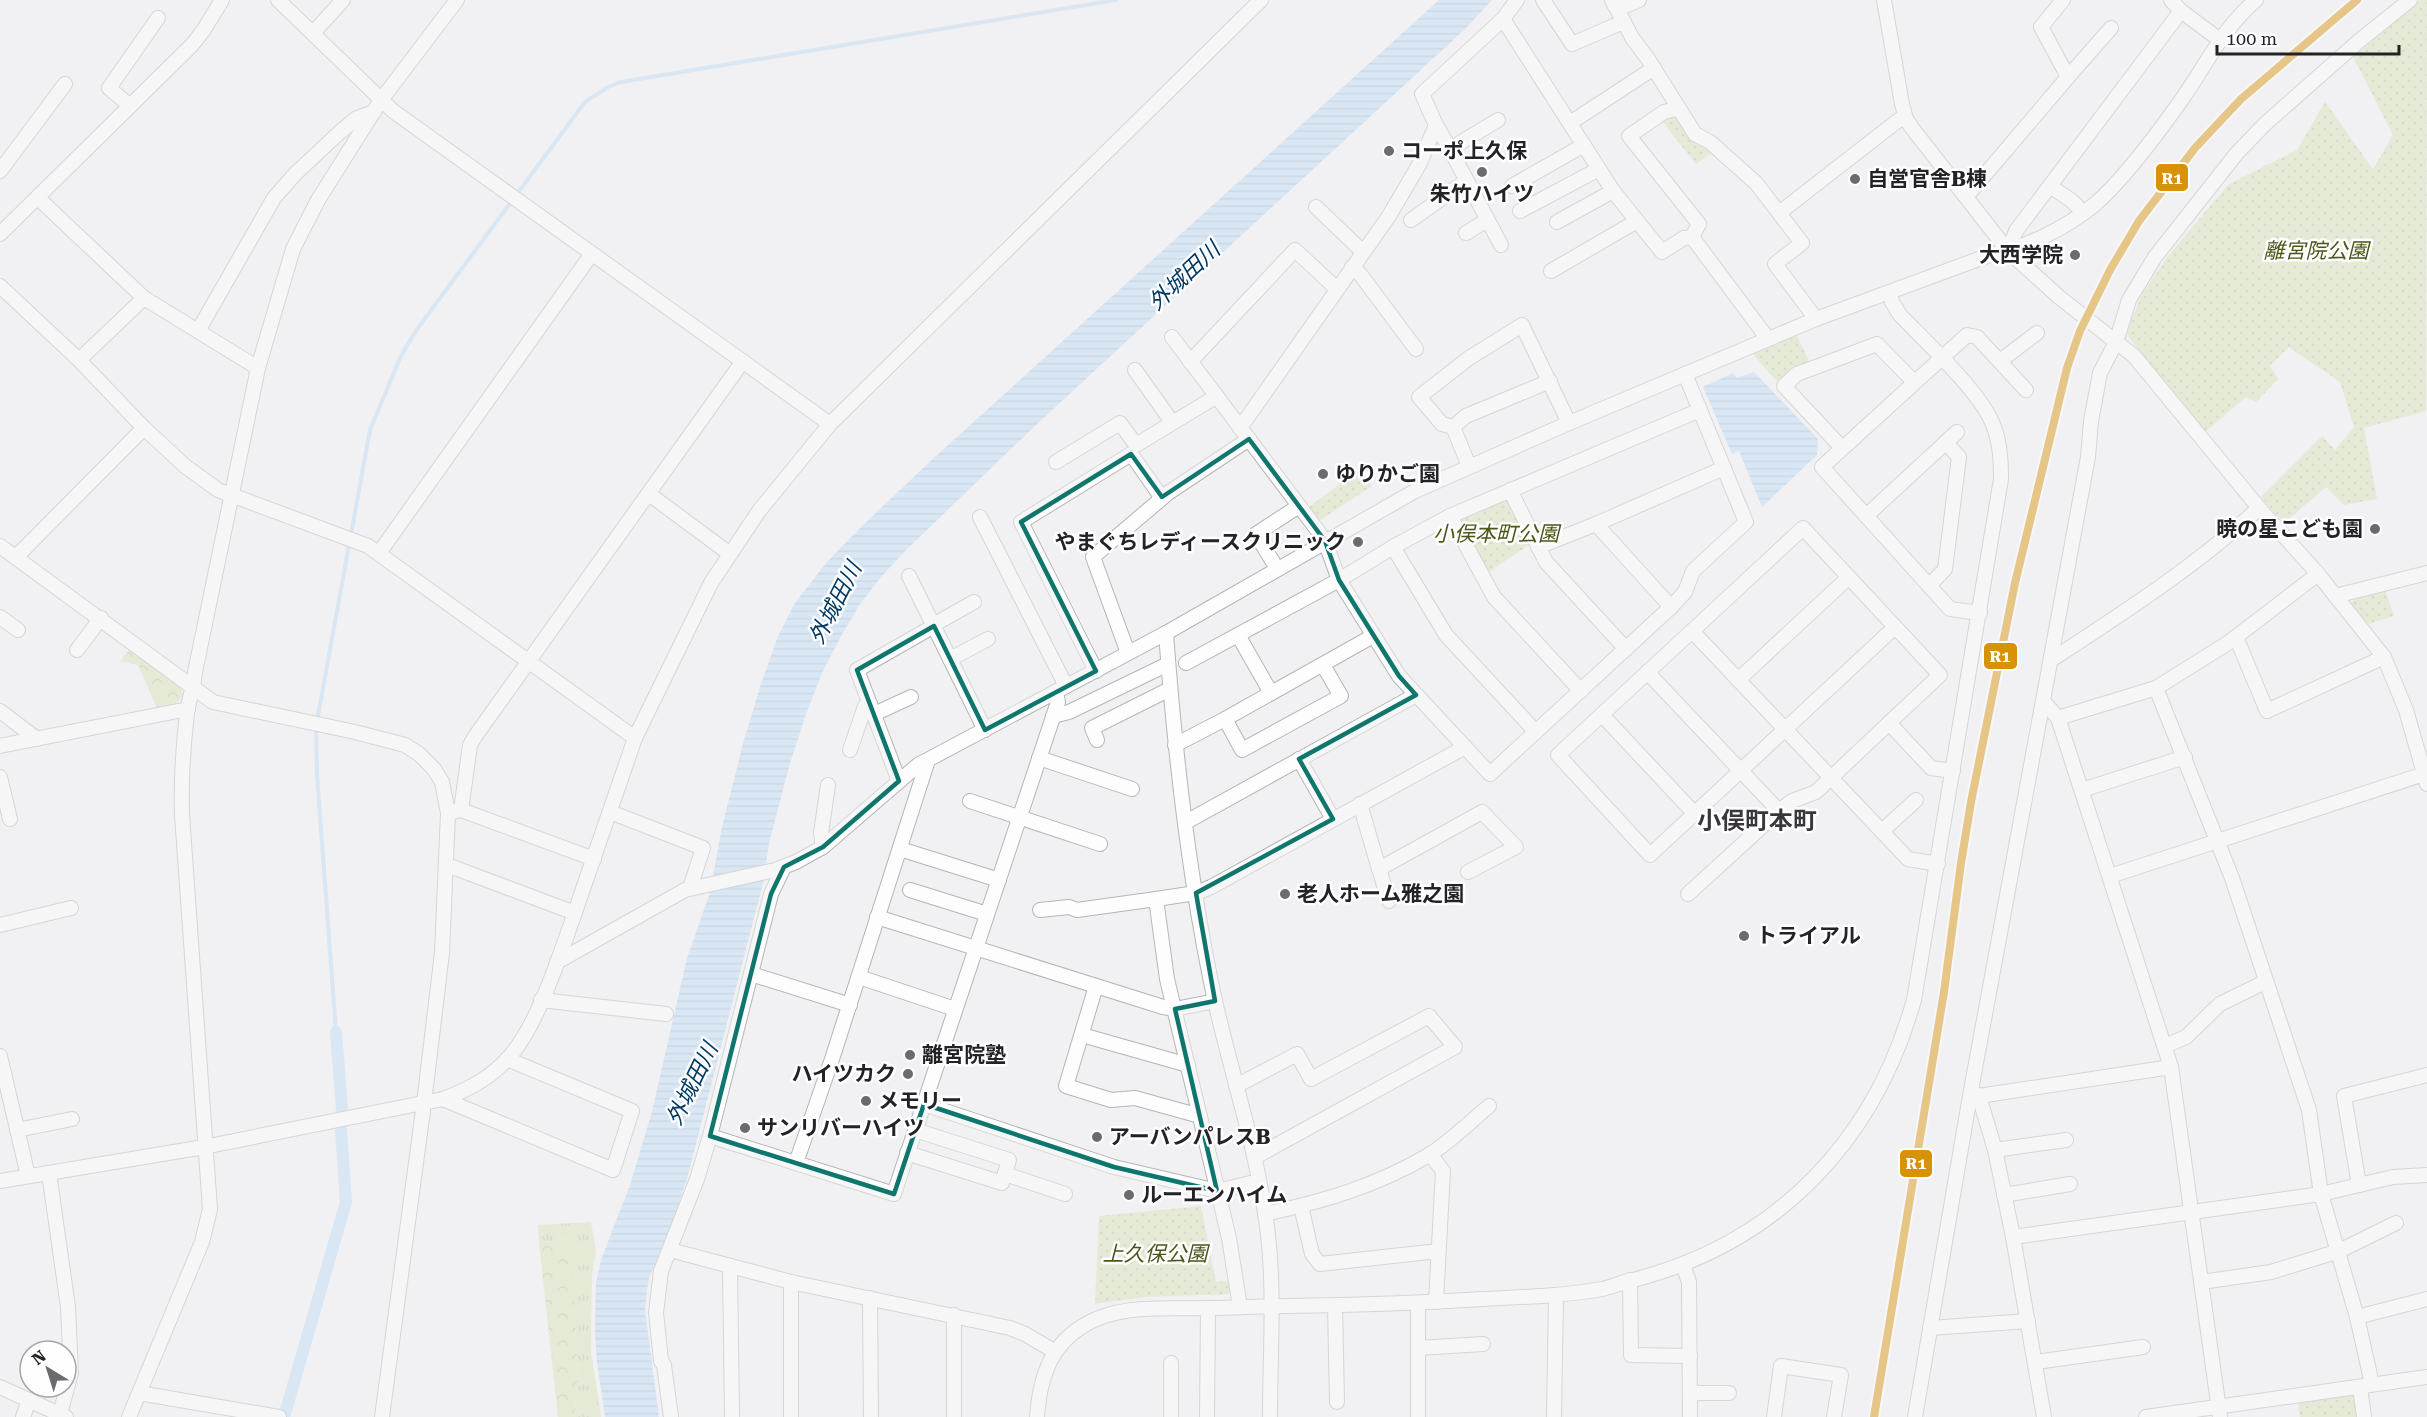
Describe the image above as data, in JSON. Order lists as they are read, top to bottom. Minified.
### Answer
{"districts":["小俣町本町"],"water":["外城田川"],"parks":["離宮院公園","小俣本町公園","上久保公園"],"places":["コーポ上久保","朱竹ハイツ","自営官舎B棟","大西学院","ゆりかご園","暁の星こども園","やまぐちレディースクリニック","老人ホーム雅之園","トライアル","離宮院塾","ハイツカク","メモリー","サンリバーハイツ","アーバンパレスB","ルーエンハイム"],"lines":["transit line R1"],"scale_bar":"100 m","north":"top left"}
